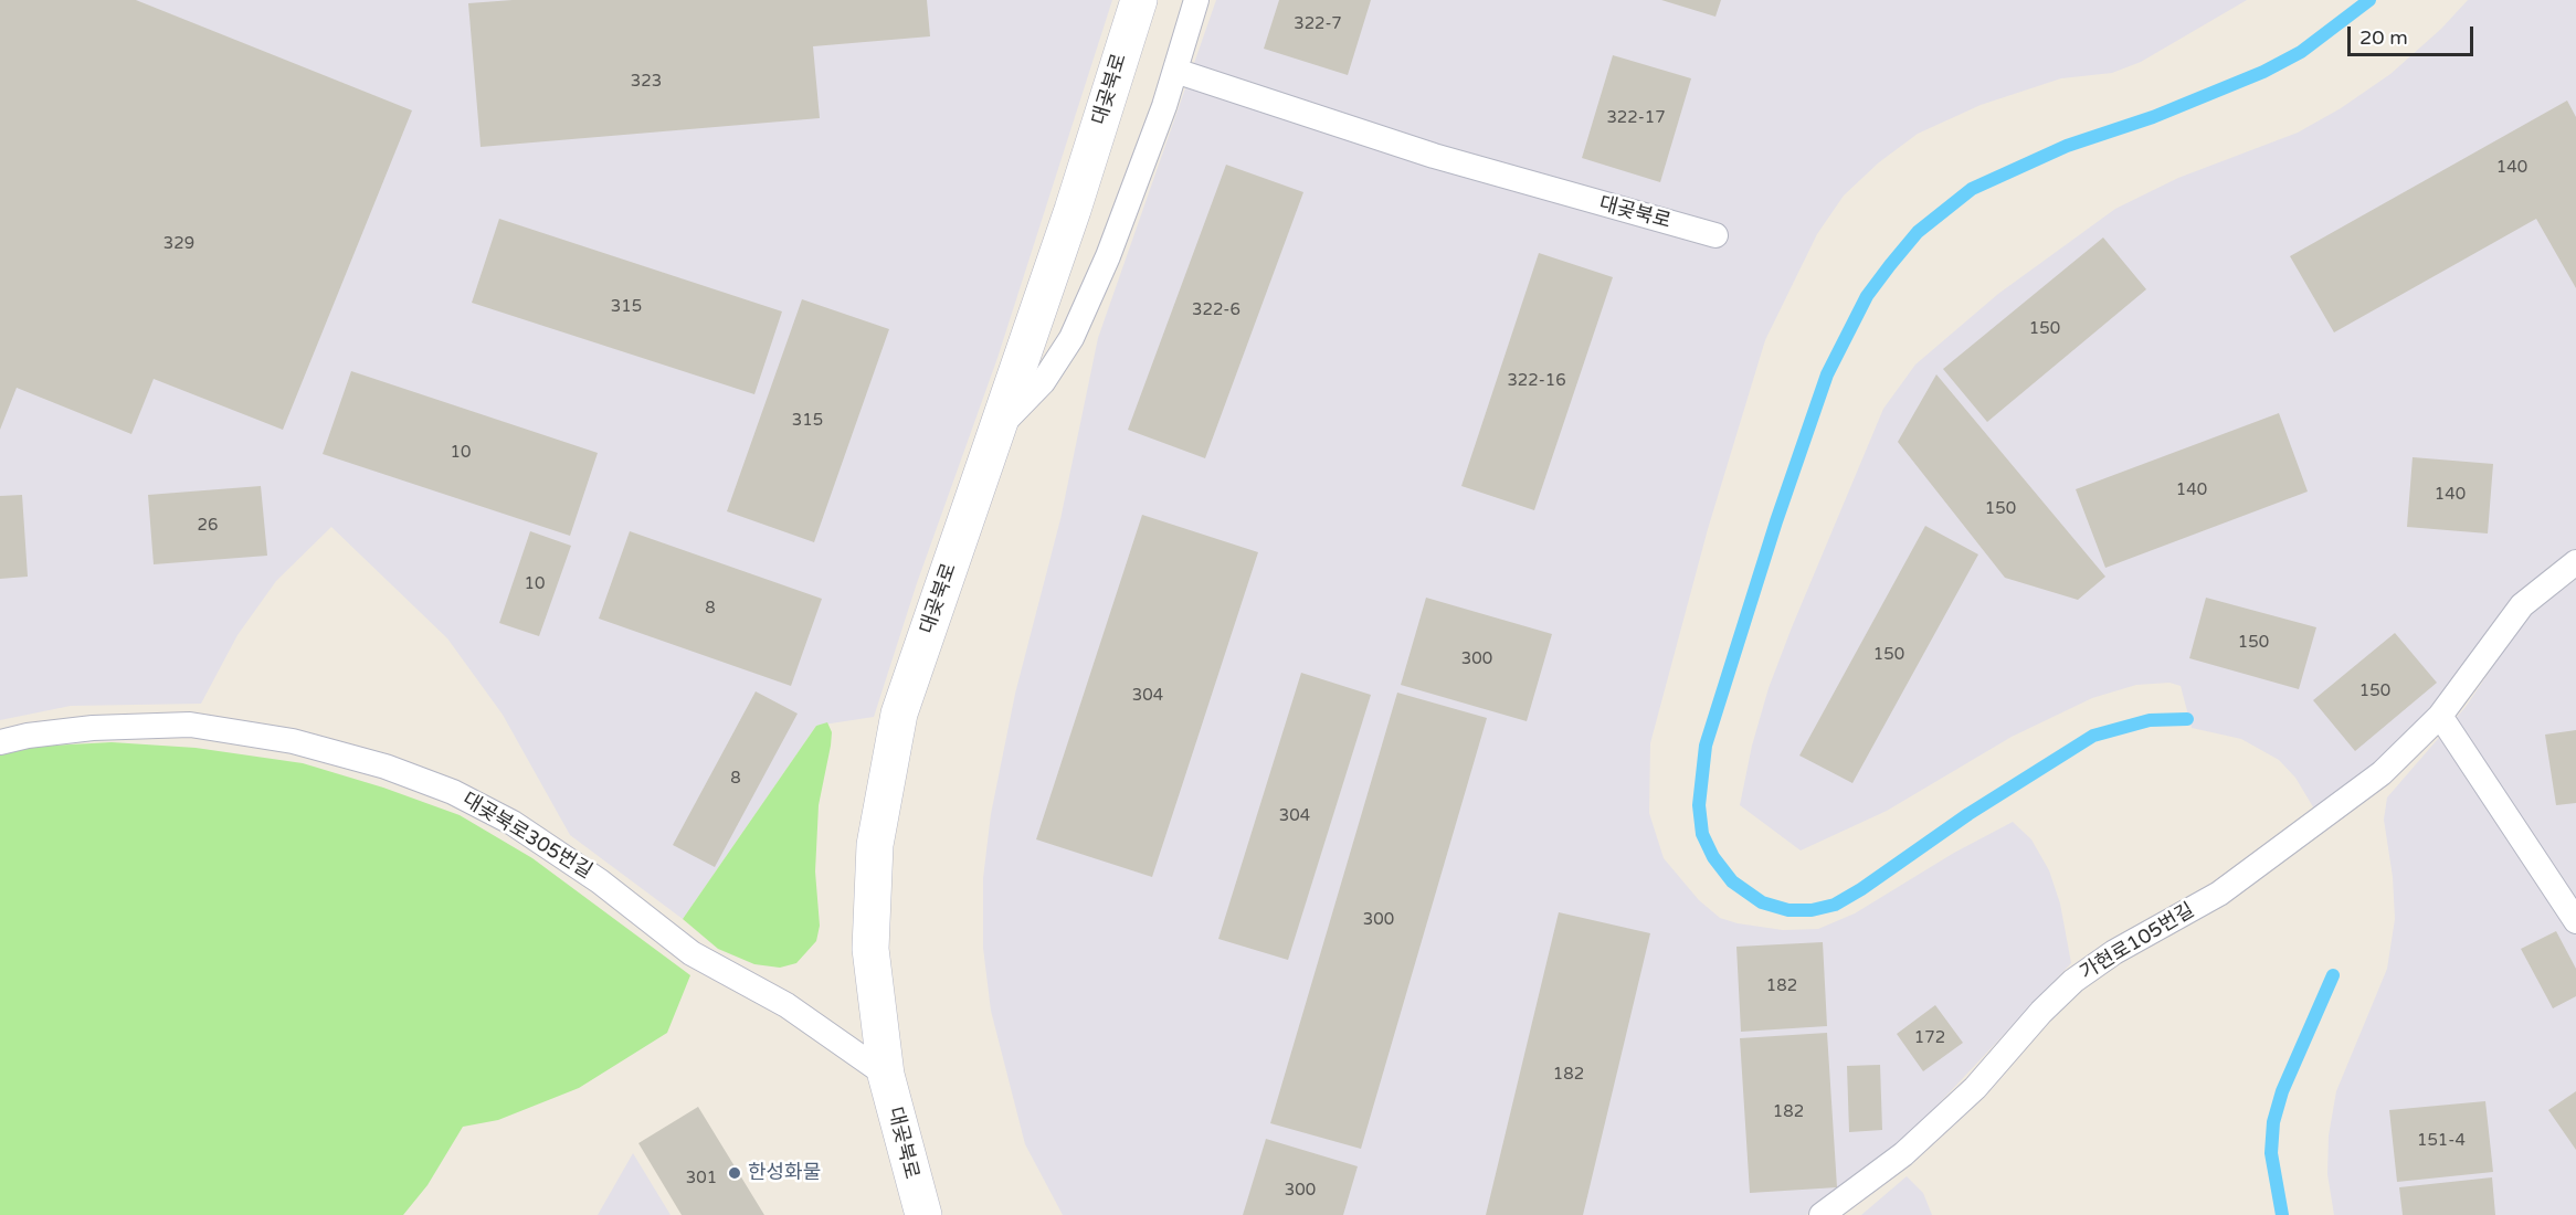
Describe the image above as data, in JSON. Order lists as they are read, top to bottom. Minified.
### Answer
{"streets":{"street":["대곶북로"],"lane":["대곶북로305번길","가현로105번길"]},"crossings":[["대곶북로","대곶북로305번길"]],"places":["한성화물"],"house_numbers":["322-7","323","322-17","140","329","315","322-6","150","322-16","315","10","140","140","150","26","10","8","150","150","300","150","304","8","304","300","182","172","182","182","151-4","301","300"],"scale_bar":"20 m"}
